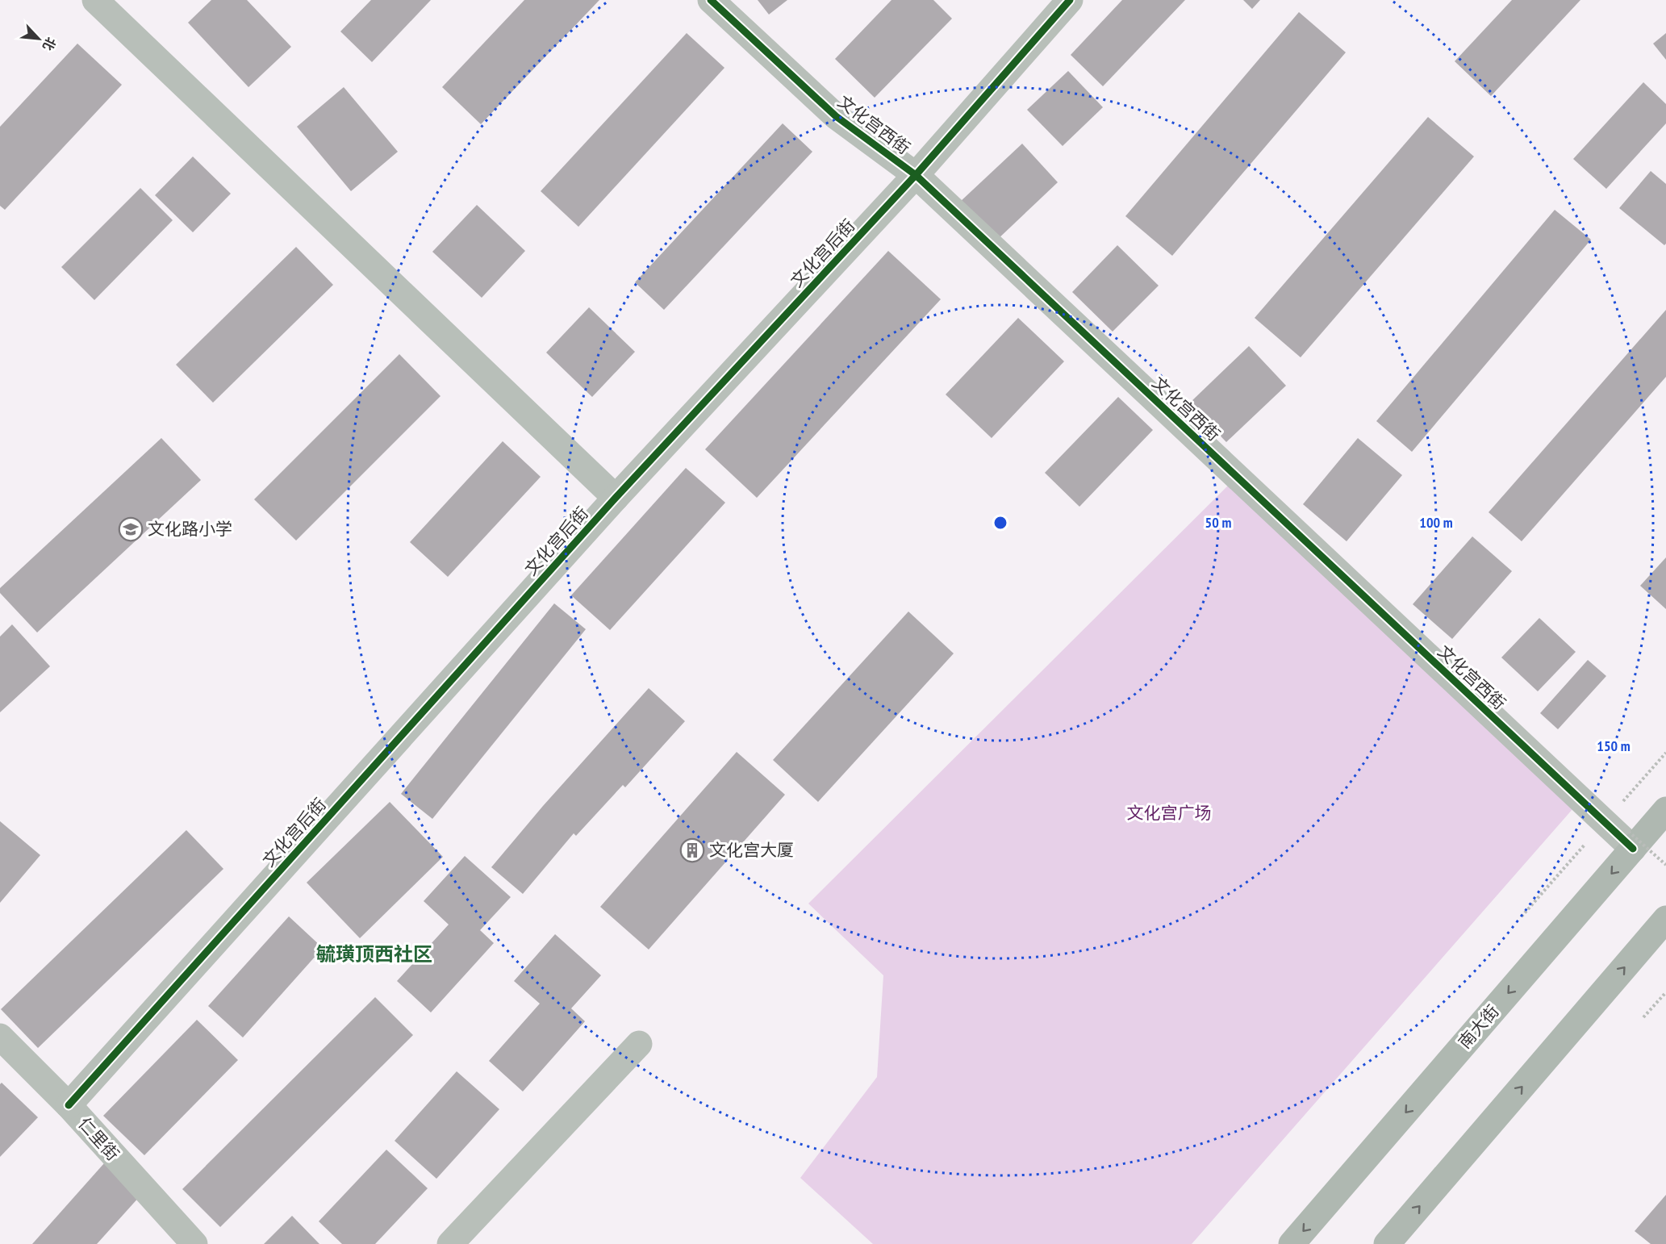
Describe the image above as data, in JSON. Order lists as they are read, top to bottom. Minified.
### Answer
{"streets":{"main road":["南大街"],"street":["文化宫西街","文化宫后街","仁里街"]},"crossings":[["文化宫西街","文化宫后街"],["文化宫西街","南大街"],["文化宫后街","仁里街"]],"districts":["毓璜顶西社区"],"parks":["文化宫广场"],"places":{"school or university":["文化路小学"],"building":["文化宫大厦"]},"north":"bottom right","rings":["50 m","100 m","150 m"]}
